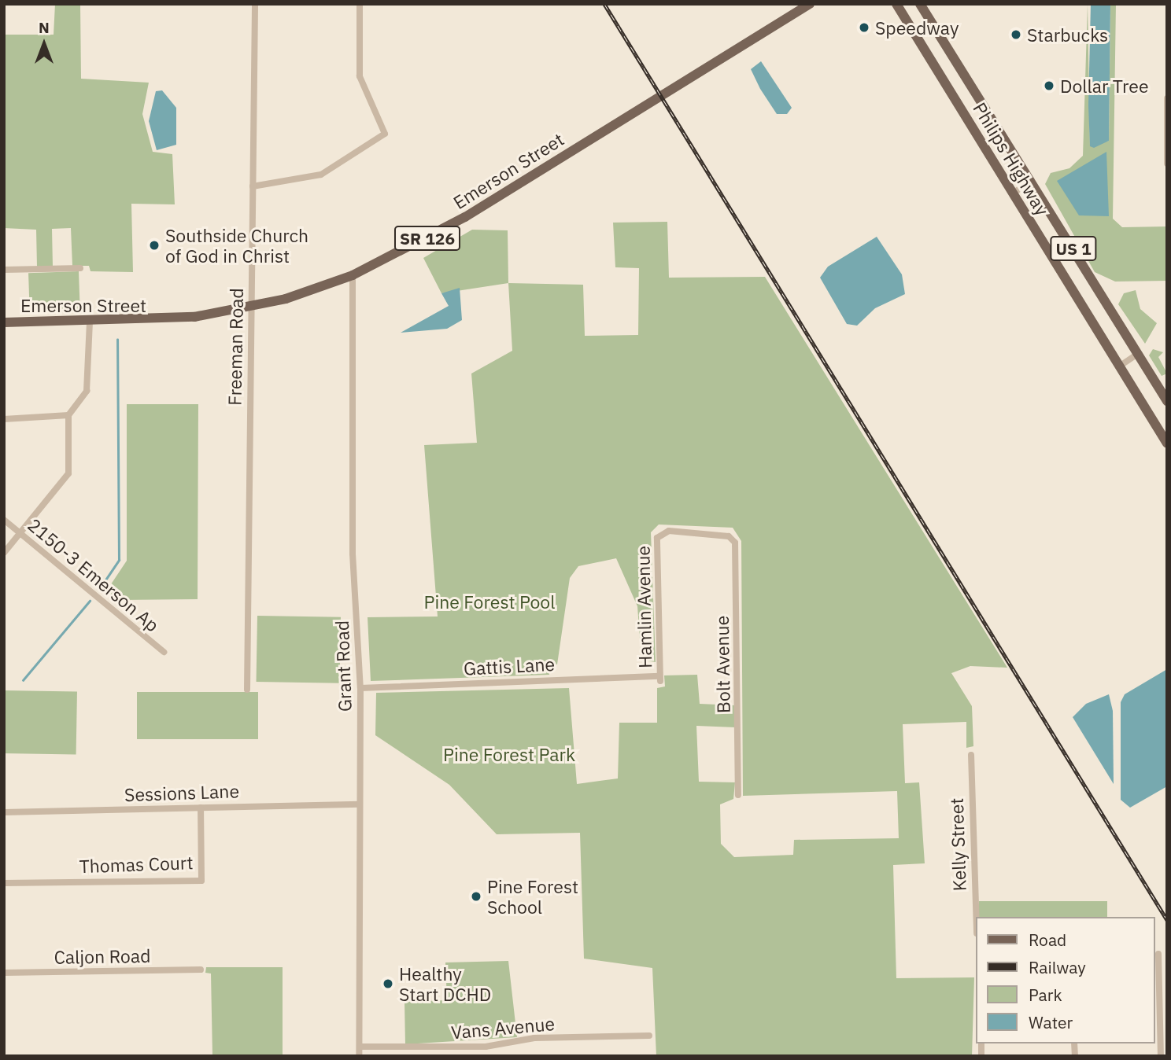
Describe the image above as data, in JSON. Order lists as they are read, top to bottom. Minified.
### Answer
{"streets":{"main road":["Philips Highway","Emerson Street","SR 126","US 1"],"street":["Freeman Road","2150-3 Emerson Ap","Hamlin Avenue","Bolt Avenue","Grant Road","Gattis Lane","Sessions Lane","Kelly Street","Thomas Court","Caljon Road","Vans Avenue"]},"crossings":[["Emerson Street","Freeman Road"],["Emerson Street","Grant Road"],["Hamlin Avenue","Bolt Avenue"],["Hamlin Avenue","Gattis Lane"],["Grant Road","Gattis Lane"],["Grant Road","Sessions Lane"],["Grant Road","Vans Avenue"],["Sessions Lane","Thomas Court"]],"parks":["Pine Forest Pool","Pine Forest Park"],"places":["Speedway","Starbucks","Dollar Tree","Southside Church of God in Christ","Pine Forest School","Healthy Start DCHD"],"legend":["Road","Railway","Park","Water"],"north":"top"}
